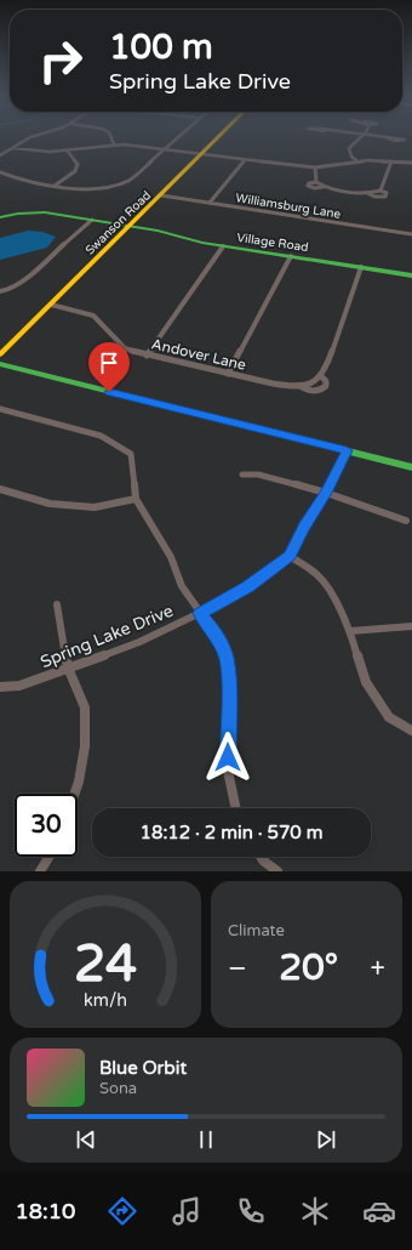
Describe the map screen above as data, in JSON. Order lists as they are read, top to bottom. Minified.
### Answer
{"streets":{"street":["Williamsburg Lane","Swanson Road","Village Road","Andover Lane","Spring Lake Drive"]},"crossings":[["Williamsburg Lane","Swanson Road"],["Swanson Road","Village Road"],["Swanson Road","Andover Lane"],["Village Road","Andover Lane"]],"page":{"turn":["100 m","Spring Lake Drive"],"limit":"30","trip":"18:12 · 2 min · 570 m","tile":"Climate","heat":["−","20°","+"],"song":["Blue Orbit","Sona"],"tabs":"18:10","gauge":["24","km/h"]}}
